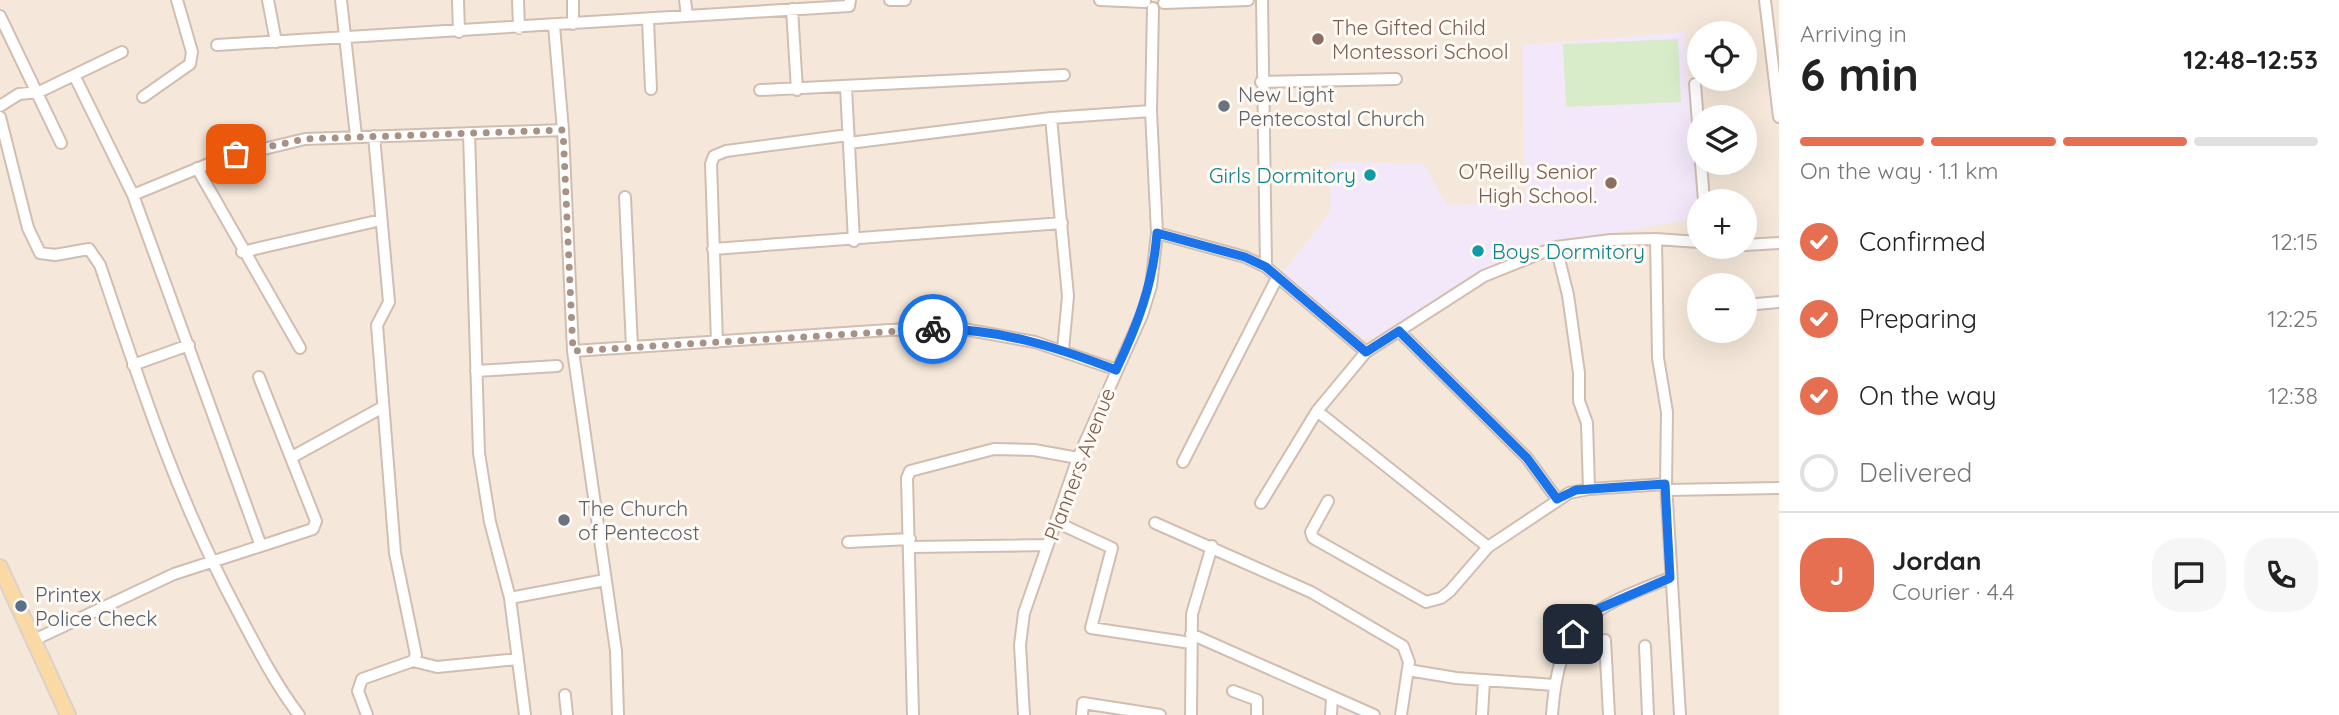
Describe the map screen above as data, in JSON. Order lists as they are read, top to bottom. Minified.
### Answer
{"streets":{"street":["Planners Avenue"]},"places":["The Gifted Child Montessori School","New Light Pentecostal Church","Girls Dormitory","O'Reilly Senior High School.","Boys Dormitory","The Church of Pentecost","Printex Police Check"],"page":{"heading":["6 min","Arriving in","12:48–12:53"],"panel":["Jordan","Courier · 4.4"],"map_buttons":["+","−"],"bar":"On the way · 1.1 km","list":[["Confirmed","12:15"],["Preparing","12:25"],["On the way","12:38"],"Delivered"],"round":"J"}}
